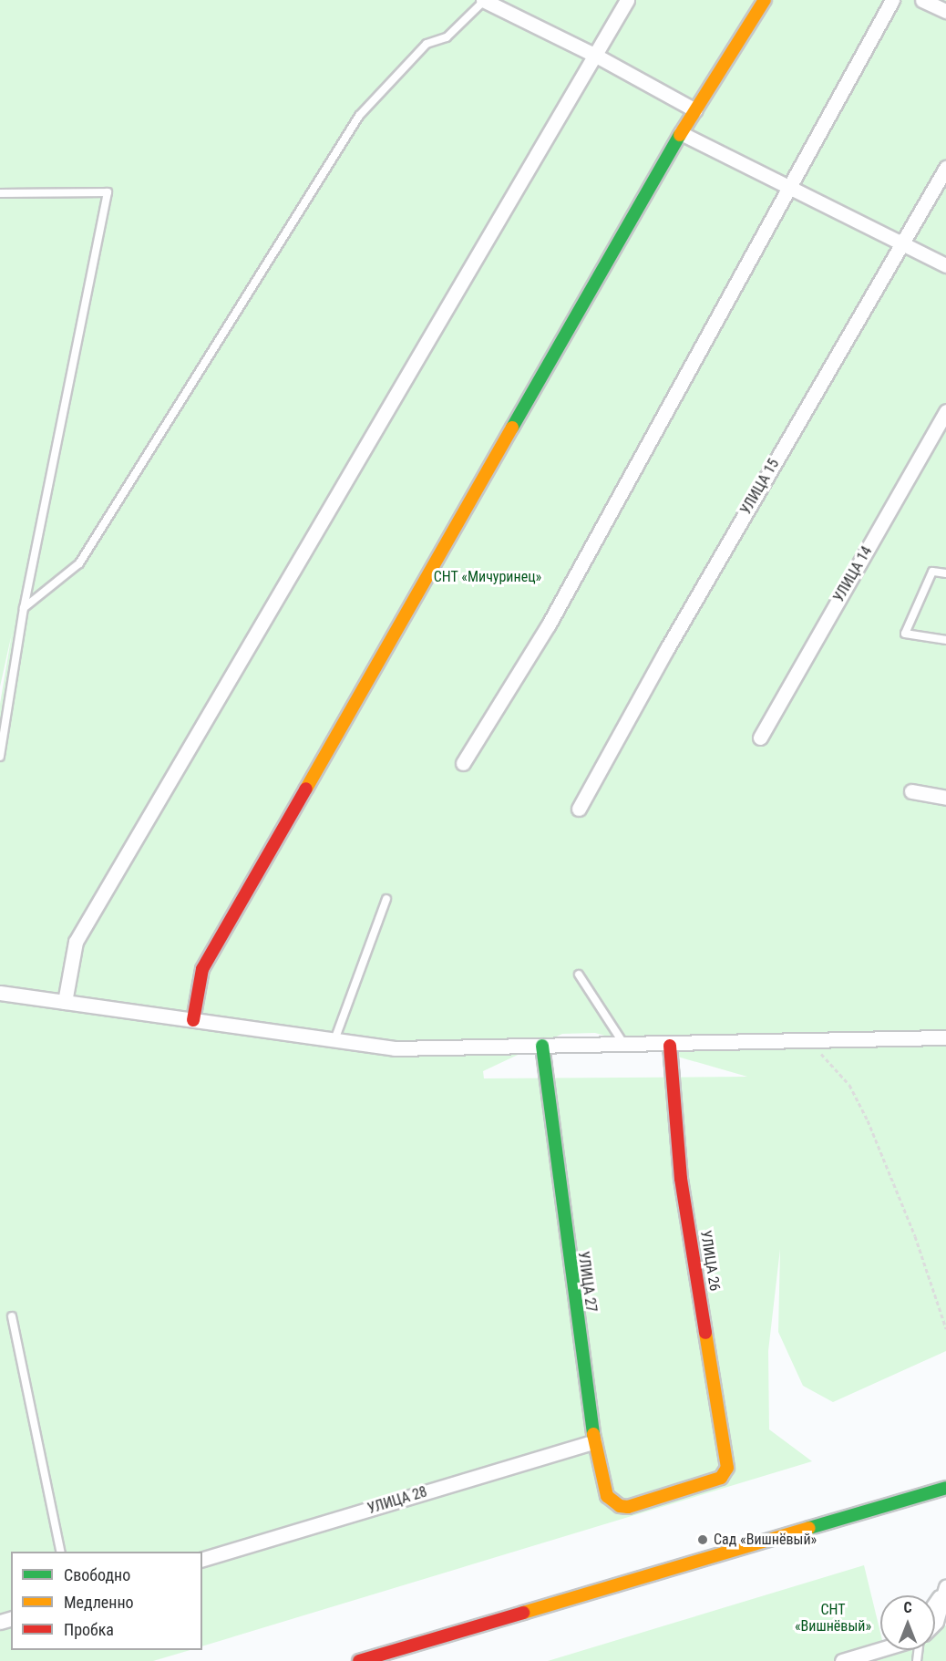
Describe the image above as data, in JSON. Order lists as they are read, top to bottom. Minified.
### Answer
{"streets":{"street":["УЛИЦА 15","УЛИЦА 14","УЛИЦА 26","УЛИЦА 27","УЛИЦА 28"]},"crossings":[["УЛИЦА 26","УЛИЦА 27"],["УЛИЦА 27","УЛИЦА 28"]],"parks":["СНТ «Мичуринец»","СНТ «Вишнёвый»"],"places":["Сад «Вишнёвый»"],"legend":["Свободно","Медленно","Пробка"],"north":"top"}
